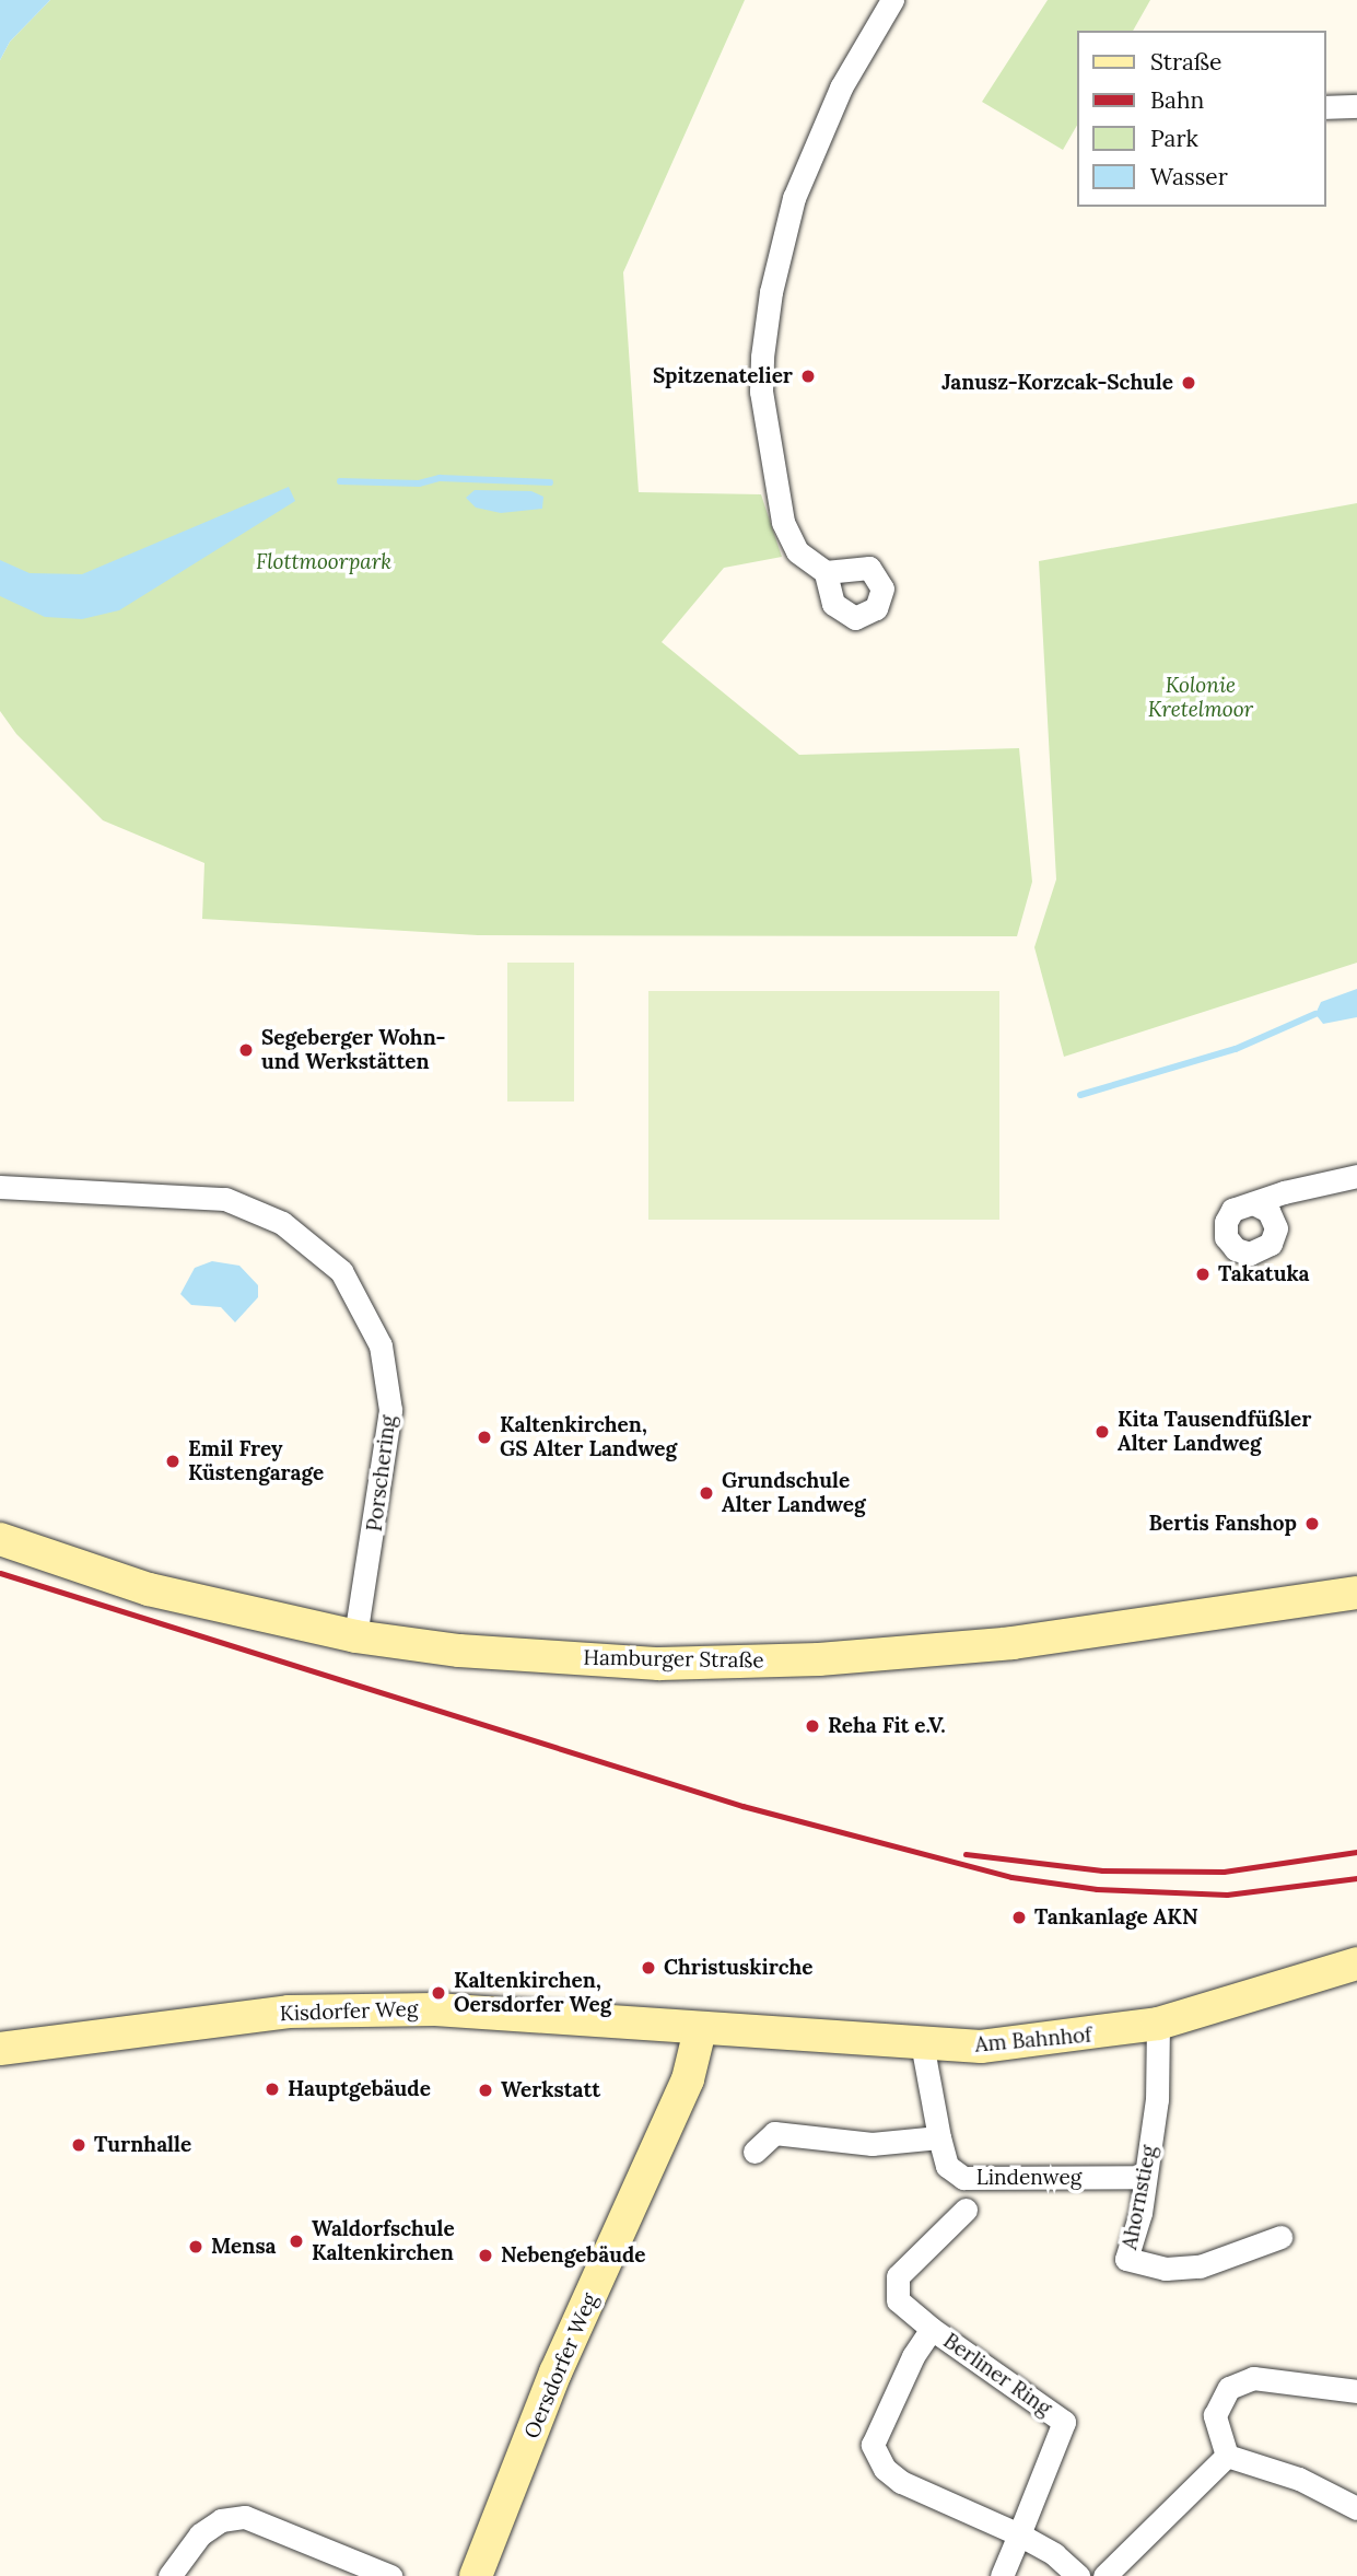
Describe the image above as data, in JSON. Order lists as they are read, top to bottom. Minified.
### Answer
{"streets":{"street":["Porschering","Hamburger Straße","Kisdorfer Weg","Am Bahnhof","Lindenweg","Ahornstieg","Oersdorfer Weg","Berliner Ring"]},"crossings":[["Porschering","Hamburger Straße"],["Kisdorfer Weg","Am Bahnhof"],["Kisdorfer Weg","Oersdorfer Weg"],["Am Bahnhof","Lindenweg"],["Am Bahnhof","Ahornstieg"],["Am Bahnhof","Oersdorfer Weg"],["Lindenweg","Ahornstieg"]],"parks":["Flottmoorpark","Kolonie Kretelmoor"],"places":["Spitzenatelier","Janusz-Korzcak-Schule","Segeberger Wohn- und Werkstätten","Takatuka","Kita Tausendfüßler Alter Landweg","Kaltenkirchen, GS Alter Landweg","Emil Frey Küstengarage","Grundschule Alter Landweg","Bertis Fanshop","Reha Fit e.V.","Tankanlage AKN","Christuskirche","Kaltenkirchen, Oersdorfer Weg","Hauptgebäude","Werkstatt","Turnhalle","Waldorfschule Kaltenkirchen","Mensa","Nebengebäude"],"legend":["Straße","Bahn","Park","Wasser"]}
